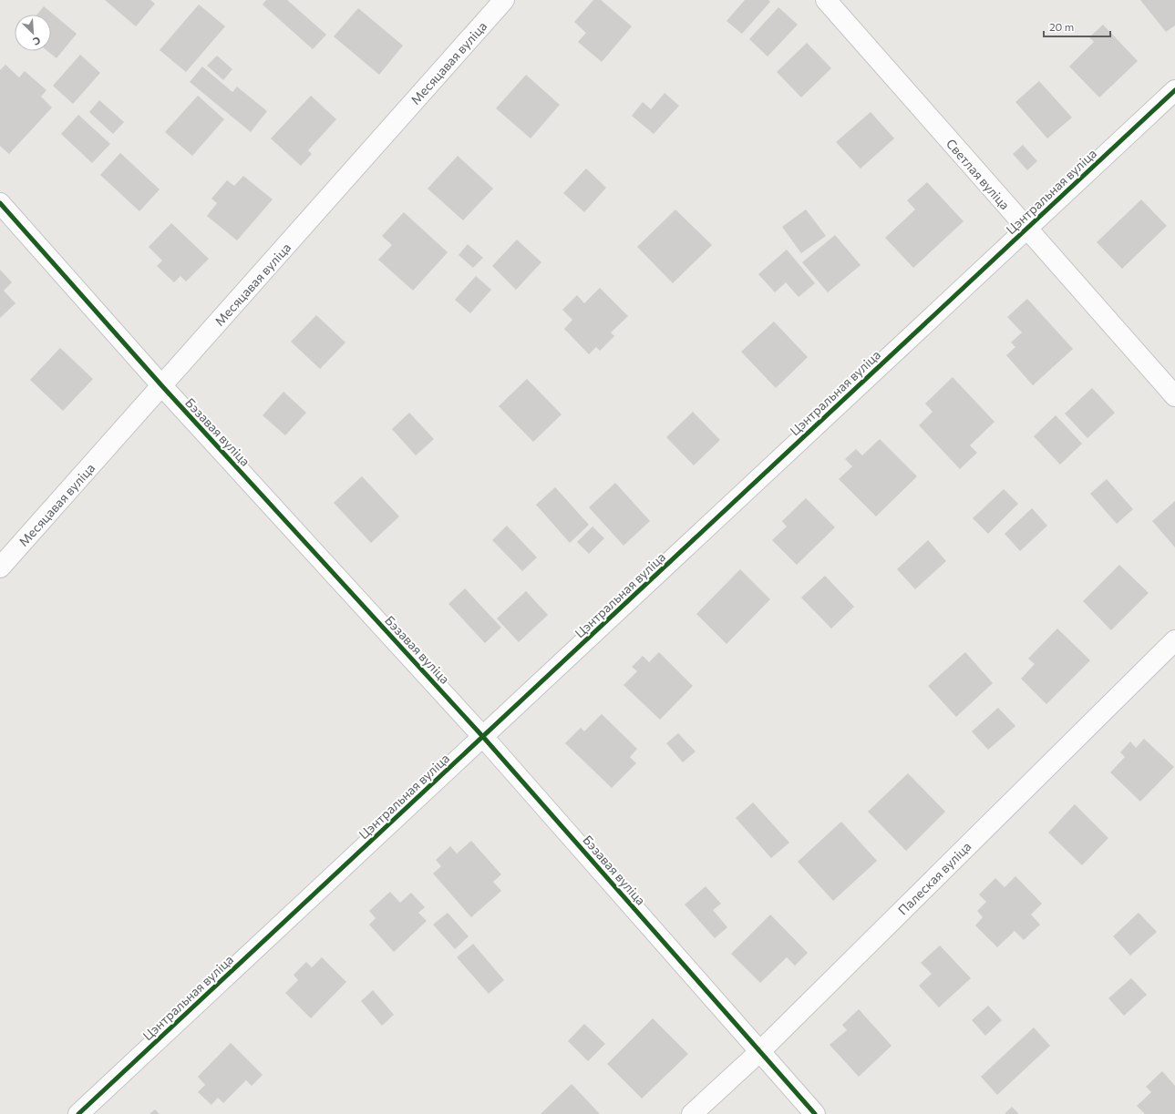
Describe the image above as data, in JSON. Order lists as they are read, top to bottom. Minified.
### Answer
{"streets":{"street":["Месяцавая вуліца","Светлая вуліца","Цэнтральная вуліца","Бэзавая вуліца","Палеская вуліца"]},"crossings":[["Месяцавая вуліца","Бэзавая вуліца"],["Светлая вуліца","Цэнтральная вуліца"],["Цэнтральная вуліца","Бэзавая вуліца"],["Бэзавая вуліца","Палеская вуліца"]],"scale_bar":"20 m","north":"bottom right"}
